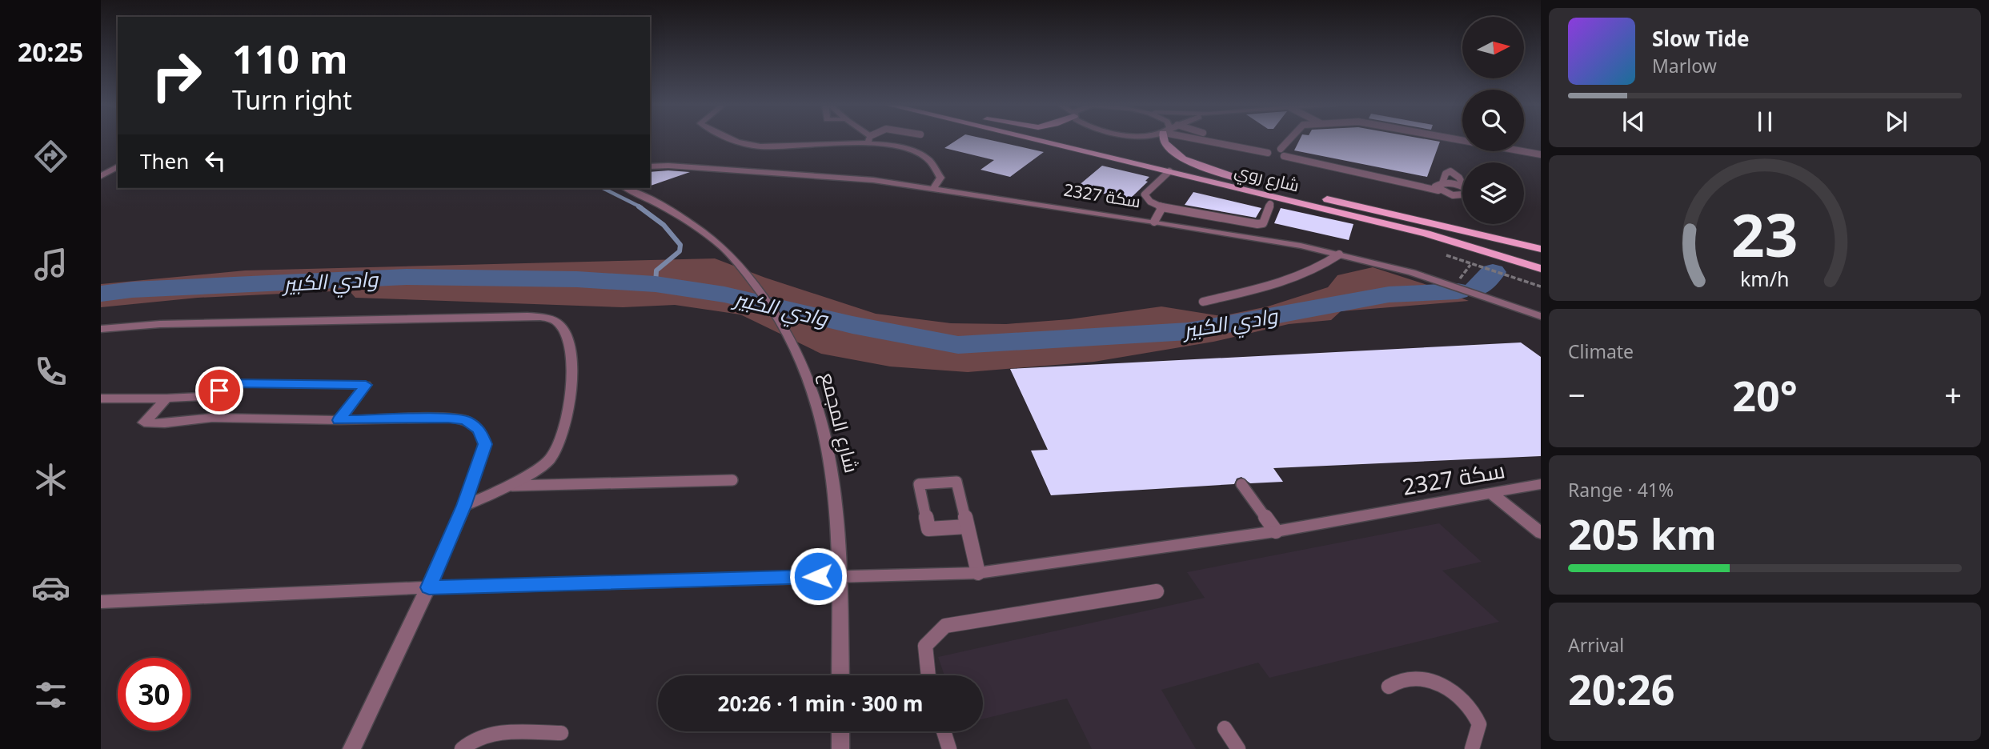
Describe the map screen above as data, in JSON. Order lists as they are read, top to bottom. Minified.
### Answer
{"streets":{"main road":["شارع روي"],"street":["سكة 2327","شارع المجمع"]},"crossings":[["سكة 2327","شارع المجمع"]],"water":["وادي الكبير"],"north":"right","page":{"tabs":"20:25","turn":["110 m","Turn right"],"song":["Slow Tide","Marlow"],"then":"Then","tile":["Climate",["Range · 41%","205 km"],["Arrival","20:26"]],"heat":["−","20°","+"],"limit":"30","trip":"20:26 · 1 min · 300 m","gauge":["23","km/h"]}}
